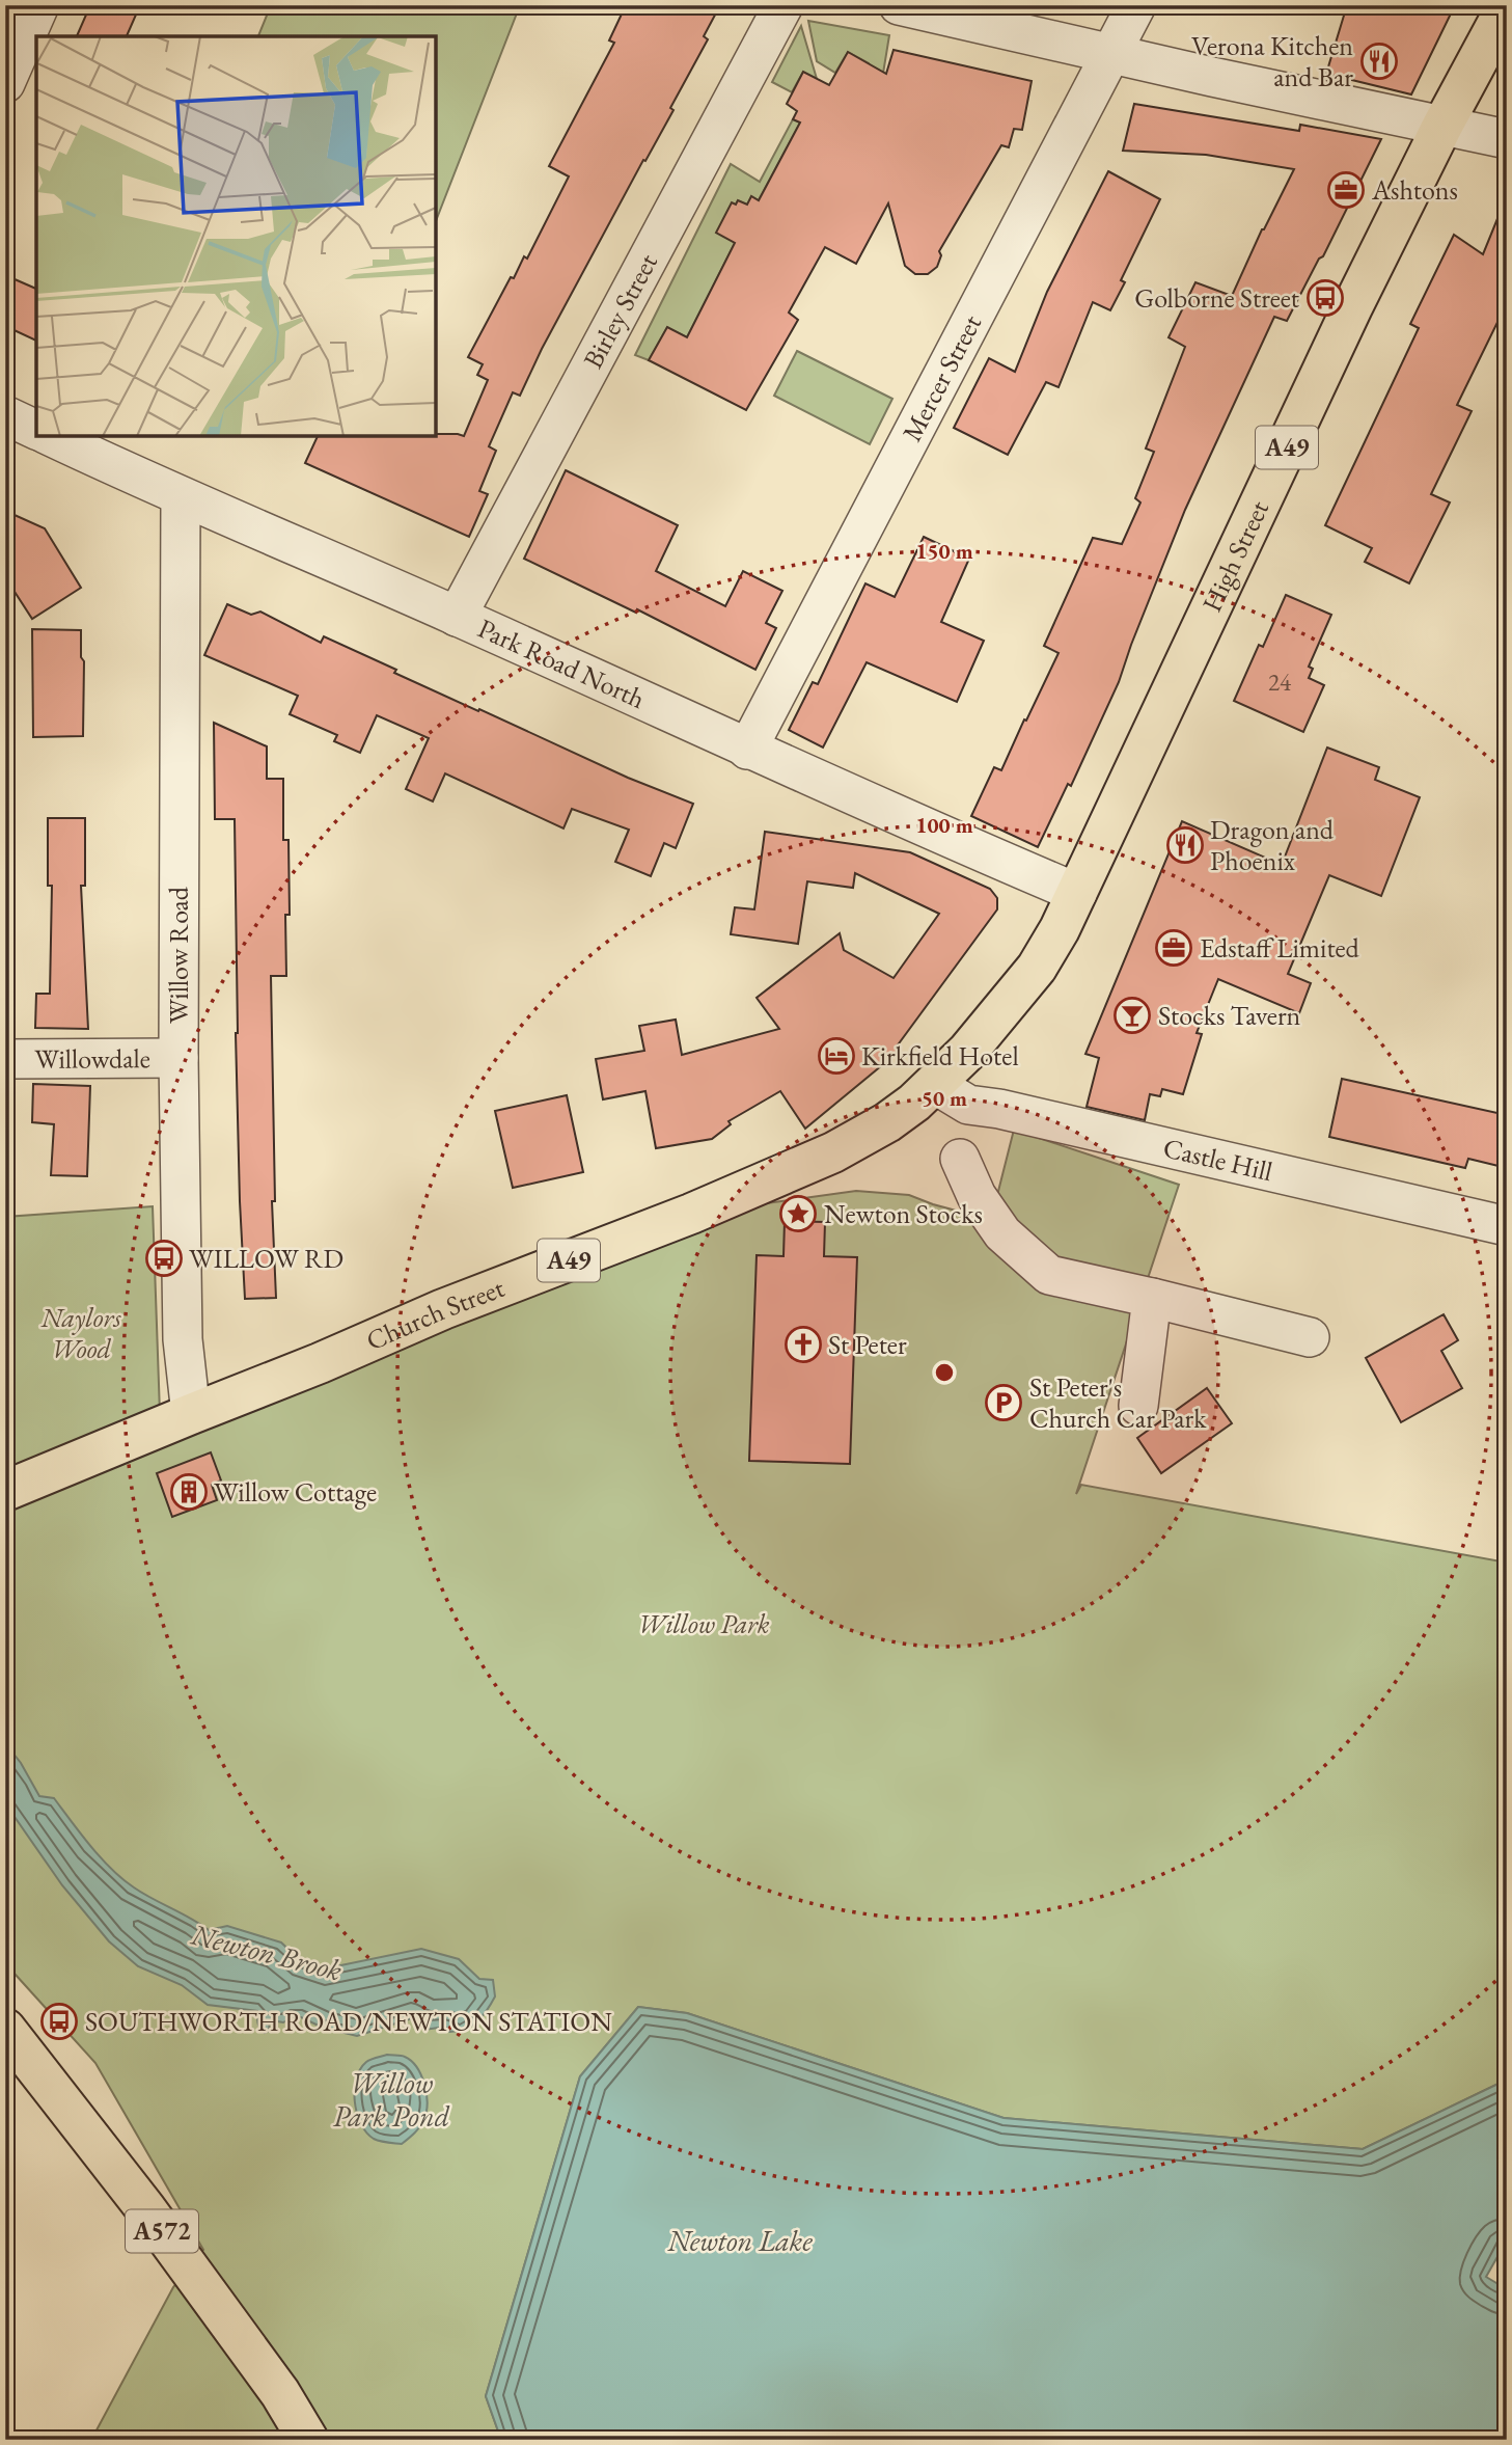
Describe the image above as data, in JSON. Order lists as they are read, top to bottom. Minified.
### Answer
{"streets":{"main road":["A49","High Street","Church Street","A572"],"street":["Birley Street","Mercer Street","Park Road North","Willow Road","Willowdale","Castle Hill"]},"crossings":[["Birley Street","Park Road North"],["Mercer Street","Park Road North"],["High Street","Park Road North"],["High Street","Castle Hill"],["High Street","Church Street"],["Park Road North","Willow Road"],["Willow Road","Willowdale"],["Willow Road","Church Street"],["Castle Hill","Church Street"]],"water":["Newton Brook","Willow Park Pond","Newton Lake"],"parks":["Naylors Wood","Willow Park"],"places":{"restaurant":["Verona Kitchen and Bar","Dragon and Phoenix"],"office":["Ashtons","Edstaff Limited"],"bus stop":["Golborne Street","WILLOW RD","SOUTHWORTH ROAD/NEWTON STATION"],"bar":["Stocks Tavern"],"hotel":["Kirkfield Hotel"],"place":["Newton Stocks"],"church":["St Peter"],"parking":["St Peter's Church Car Park"],"building":["Willow Cottage"]},"house_numbers":["24"],"rings":["150 m","100 m","50 m"]}
